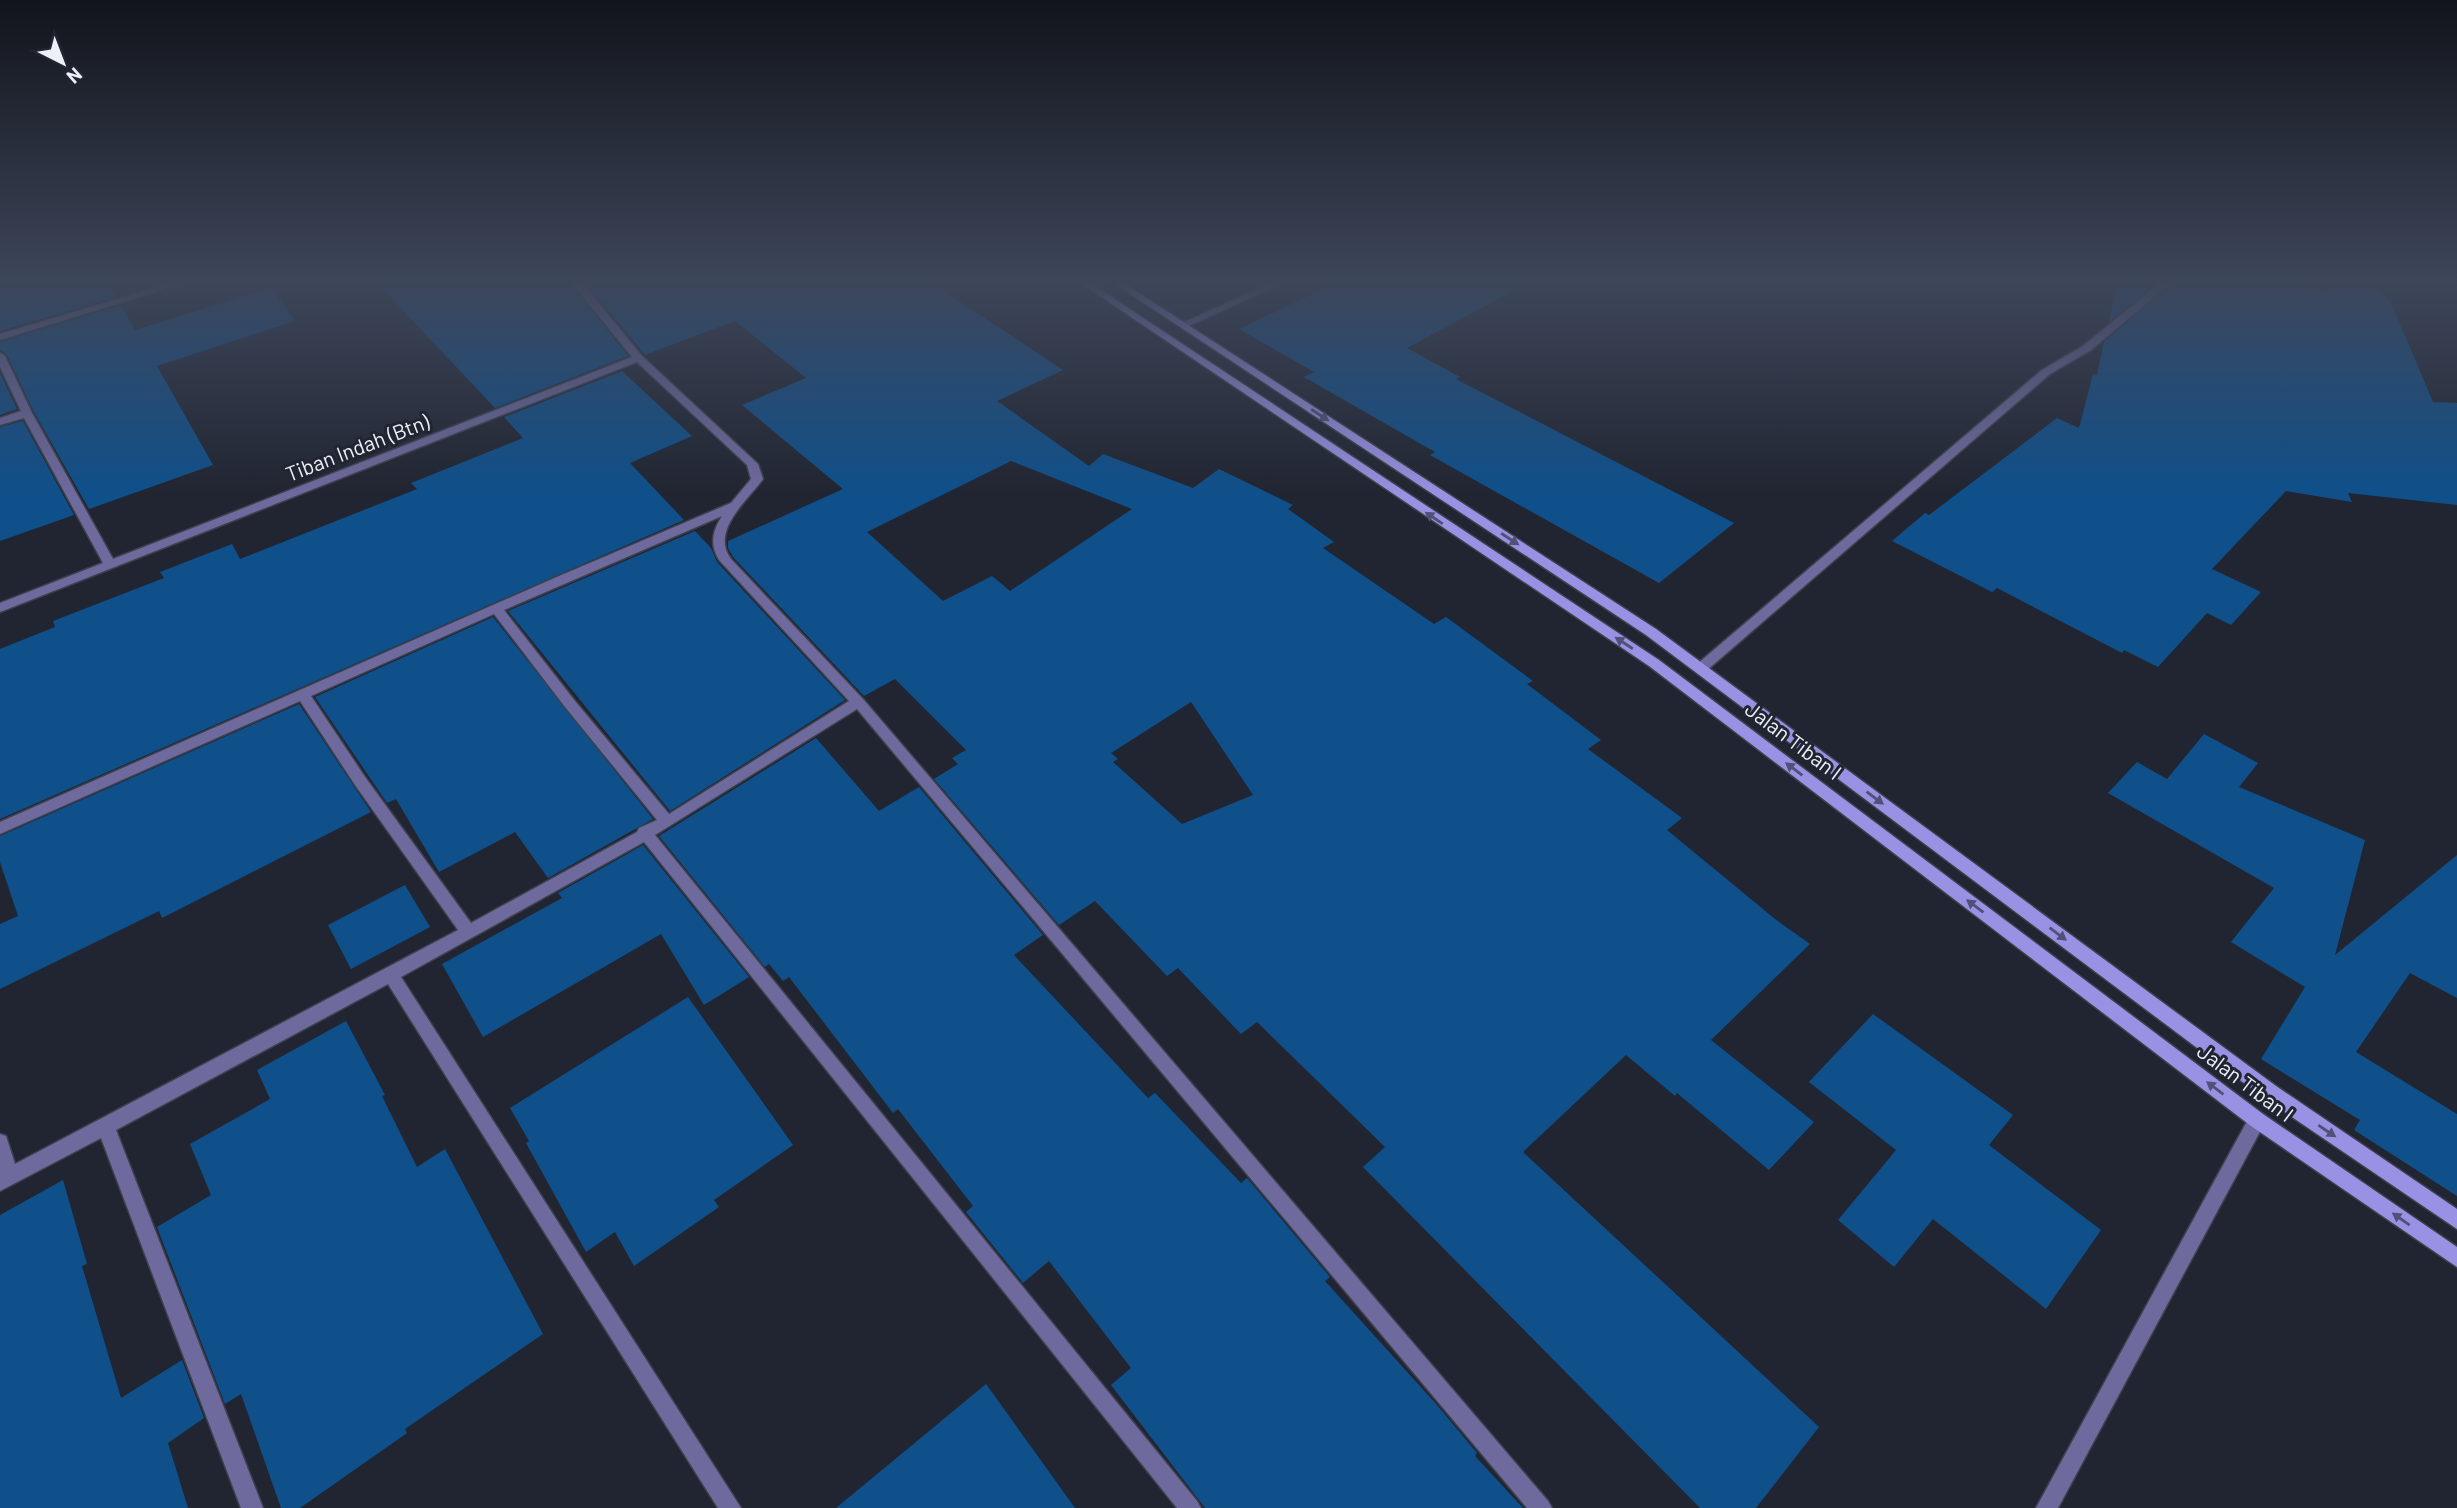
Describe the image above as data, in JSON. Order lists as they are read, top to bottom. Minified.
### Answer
{"streets":{"street":["Tiban Indah (Btn)","Jalan Tiban I"]},"north":"bottom right"}
